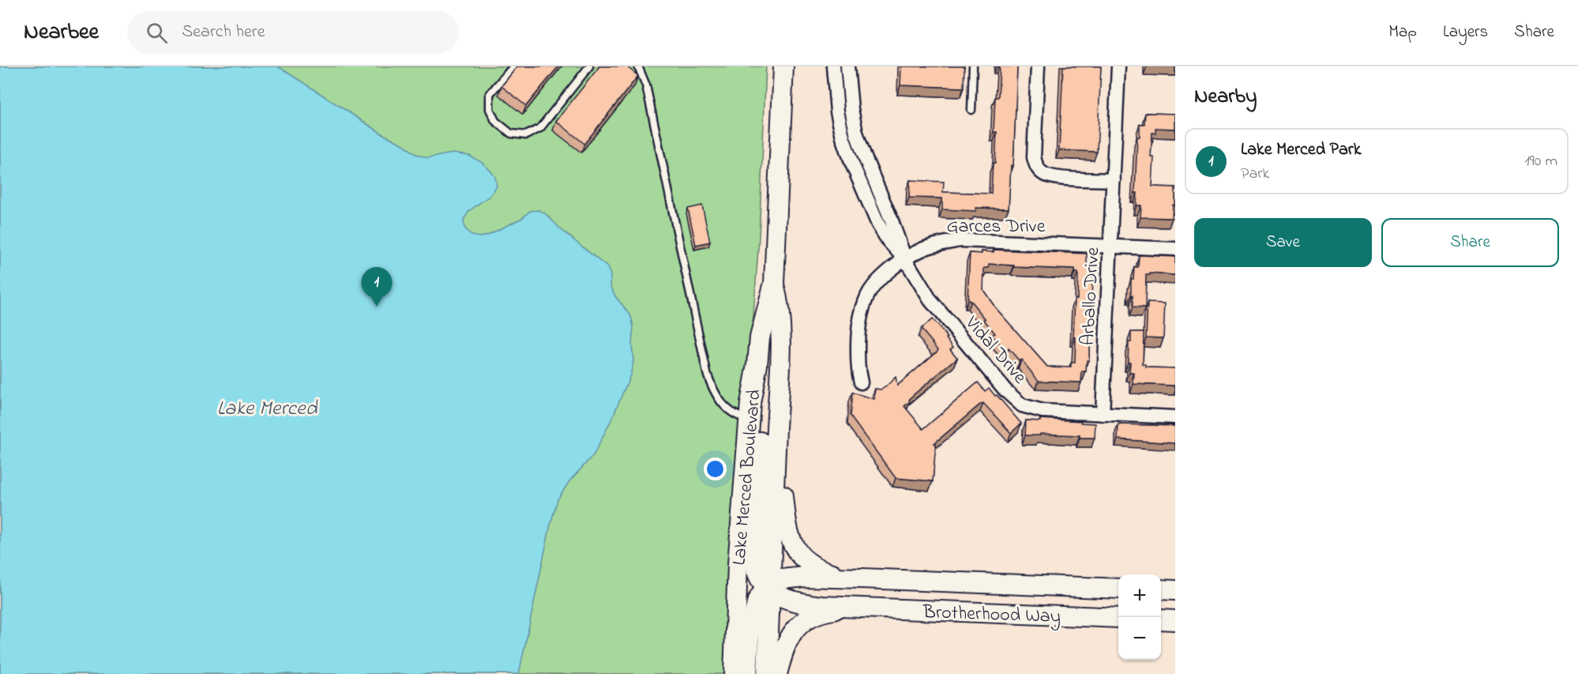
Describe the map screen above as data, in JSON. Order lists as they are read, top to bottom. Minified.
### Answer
{"streets":{"main road":["Lake Merced Boulevard","Brotherhood Way"],"street":["Garces Drive","Arballo Drive","Vidal Drive"]},"crossings":[["Garces Drive","Arballo Drive"],["Garces Drive","Vidal Drive"],["Arballo Drive","Vidal Drive"]],"water":["Lake Merced"],"page":{"header":"Nearbee","search":"Search here","nav":["Map","Layers","Share"],"heading":"Nearby","list":[{"mark":"1","name":"Lake Merced Park","note":"Park","value":"190 m"}],"buttons":["Save","Share"],"pins":"1","map_buttons":["+","−"]}}
